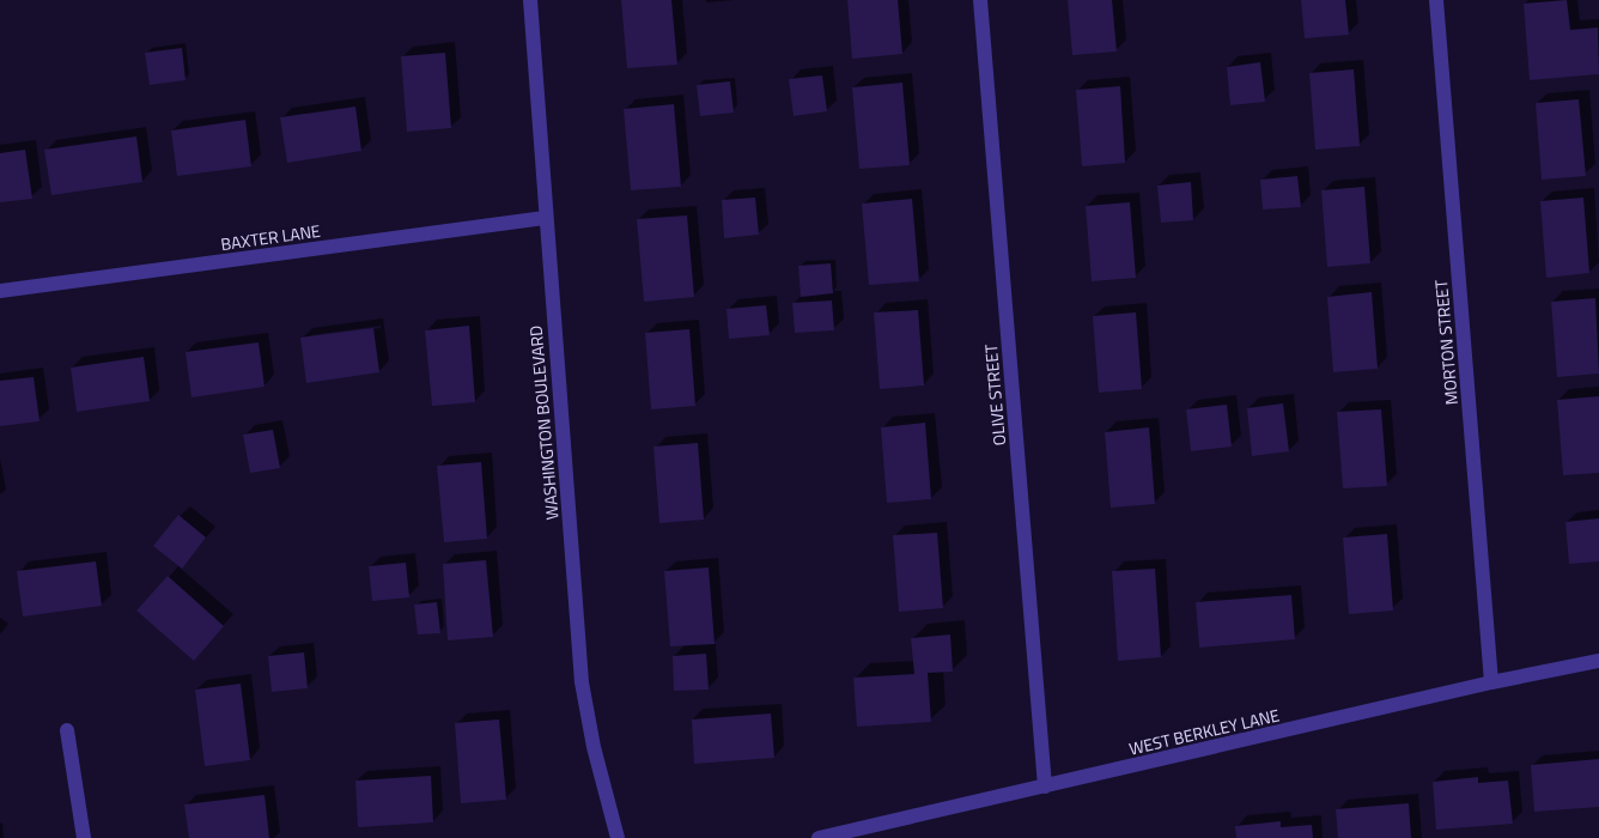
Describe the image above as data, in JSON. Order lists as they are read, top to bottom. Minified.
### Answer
{"streets":{"street":["BAXTER LANE","MORTON STREET","OLIVE STREET","WASHINGTON BOULEVARD","WEST BERKLEY LANE"]},"crossings":[["BAXTER LANE","WASHINGTON BOULEVARD"],["MORTON STREET","WEST BERKLEY LANE"],["OLIVE STREET","WEST BERKLEY LANE"]]}
